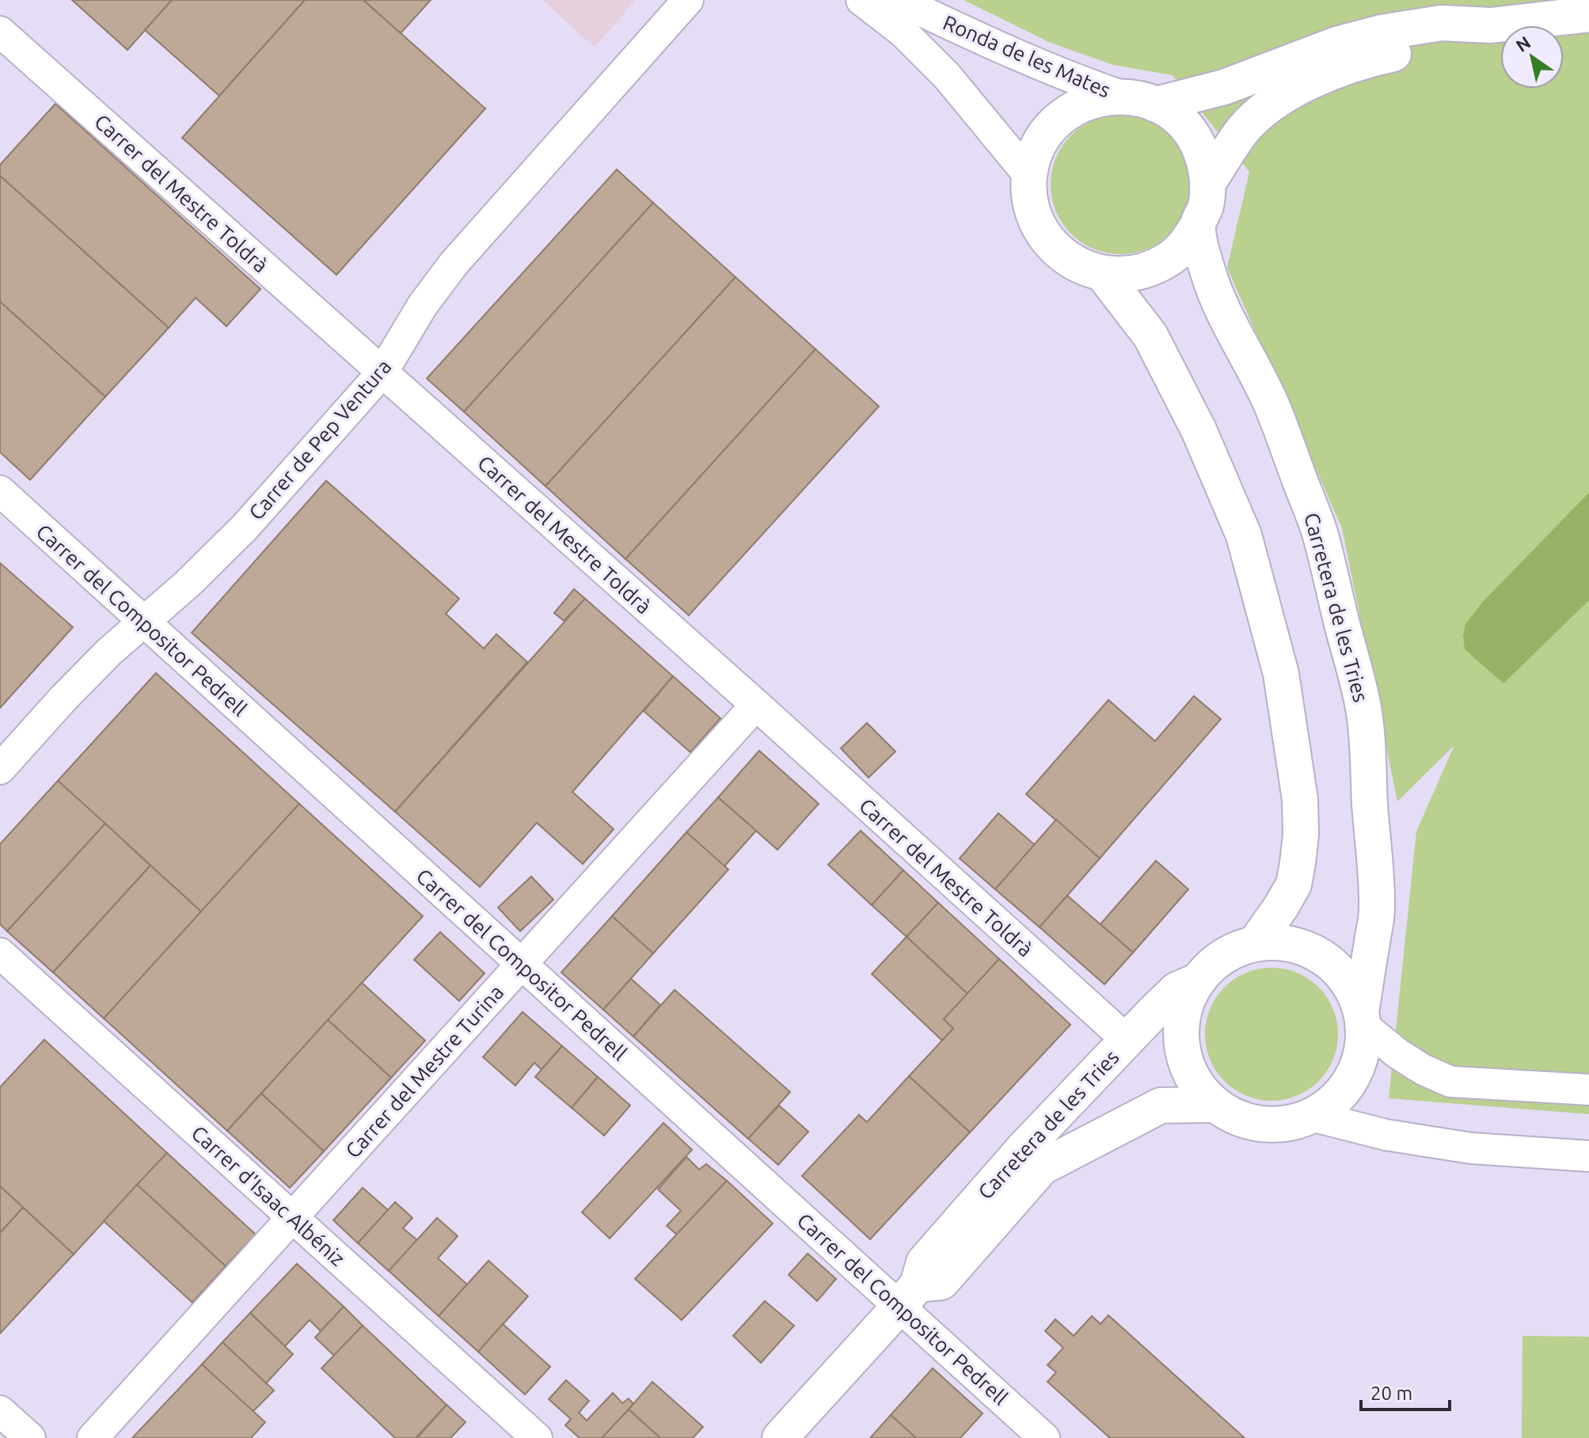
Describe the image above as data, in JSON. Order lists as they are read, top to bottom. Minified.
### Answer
{"streets":{"street":["Ronda de les Mates","Carrer del Mestre Toldrà","Carrer de Pep Ventura","Carretera de les Tries","Carrer del Compositor Pedrell","Carrer del Mestre Turina","Carrer d'Isaac Albéniz"]},"crossings":[["Ronda de les Mates","Carretera de les Tries"],["Carrer del Mestre Toldrà","Carrer de Pep Ventura"],["Carrer del Mestre Toldrà","Carretera de les Tries"],["Carrer del Mestre Toldrà","Carrer del Mestre Turina"],["Carrer de Pep Ventura","Carrer del Compositor Pedrell"],["Carretera de les Tries","Carrer del Compositor Pedrell"],["Carrer del Compositor Pedrell","Carrer del Mestre Turina"],["Carrer del Mestre Turina","Carrer d'Isaac Albéniz"]],"scale_bar":"20 m","north":"top left"}
